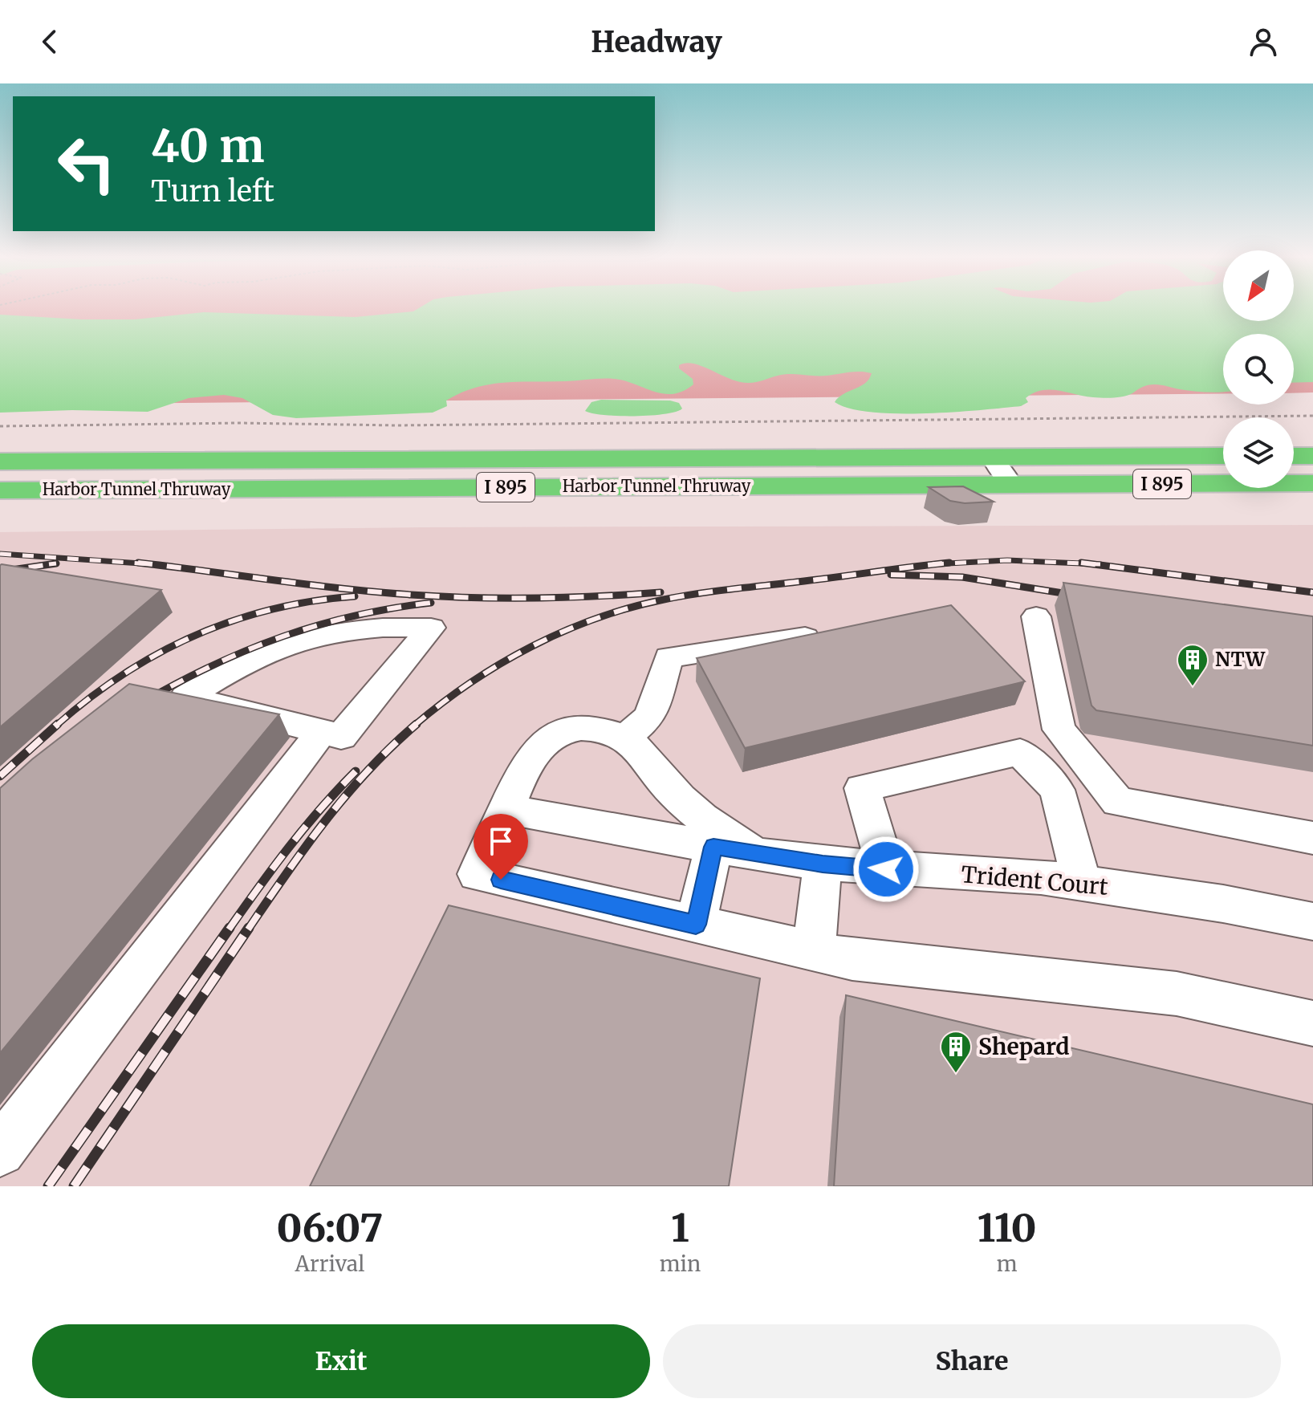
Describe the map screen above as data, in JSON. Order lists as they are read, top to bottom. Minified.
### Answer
{"streets":{"highway":["I 895","Harbor Tunnel Thruway"],"street":["Trident Court"]},"places":{"building":["NTW","Shepard"]},"north":"bottom left","page":{"header":"Headway","turn":["40 m","Turn left"],"eta":["06:07","Arrival","1","min","110","m"],"buttons":["Exit","Share"]}}
